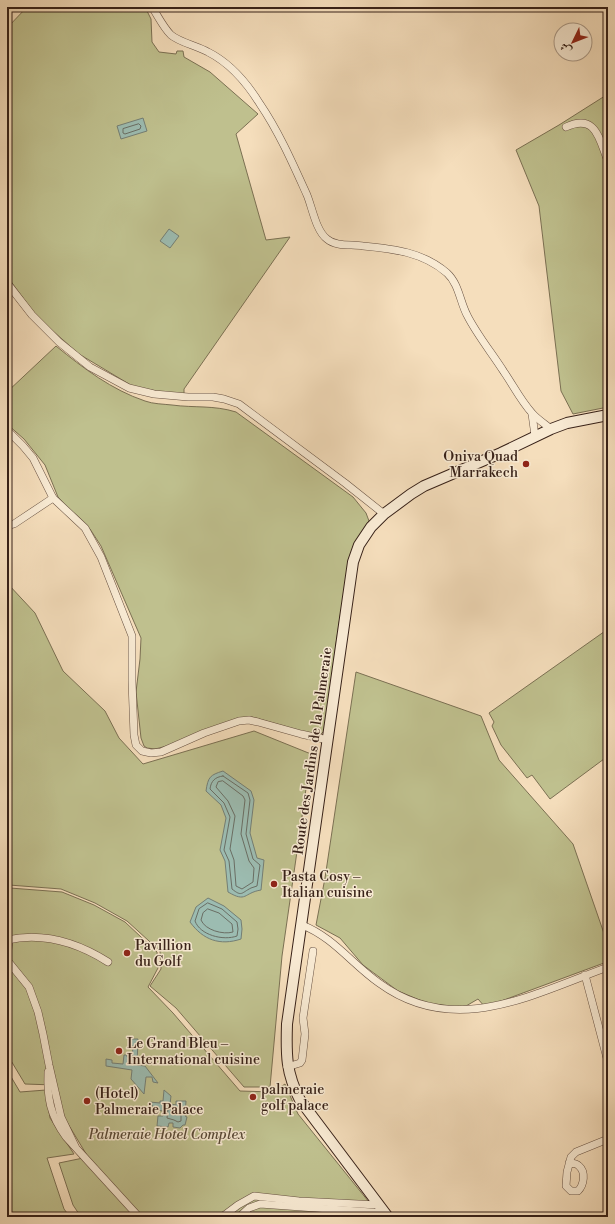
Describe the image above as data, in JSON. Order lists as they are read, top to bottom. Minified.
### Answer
{"streets":{"street":["Route des Jardins de la Palmeraie"]},"parks":["Palmeraie Hotel Complex"],"places":["Oniva Quad Marrakech","Pasta Cosy – Italian cuisine","Pavillion du Golf","Le Grand Bleu – International cuisine","palmeraie golf palace","(Hotel) Palmeraie Palace"],"north":"bottom left"}
